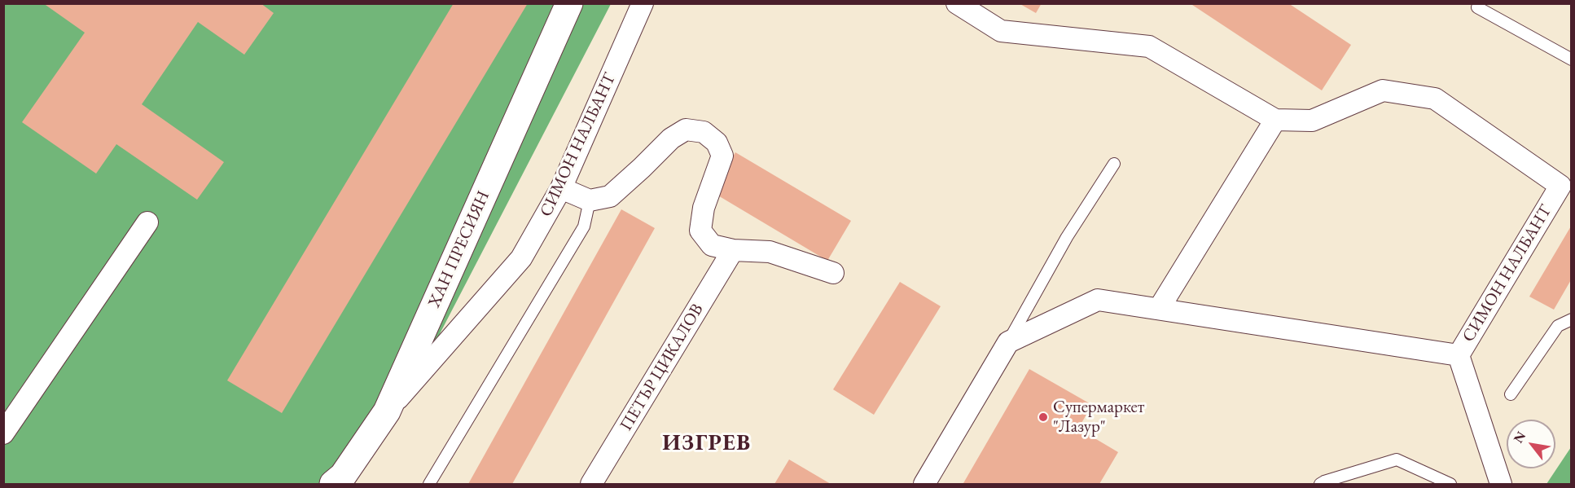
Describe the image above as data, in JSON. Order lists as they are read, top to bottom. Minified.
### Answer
{"streets":{"street":["СИМОН НАЛБАНТ","ХАН ПРЕСИЯН","ПЕТЪР ЦИКАЛОВ"]},"crossings":[["СИМОН НАЛБАНТ","ХАН ПРЕСИЯН"]],"districts":["ИЗГРЕВ"],"places":["Супермаркет \"Лазур\""],"north":"top left"}
